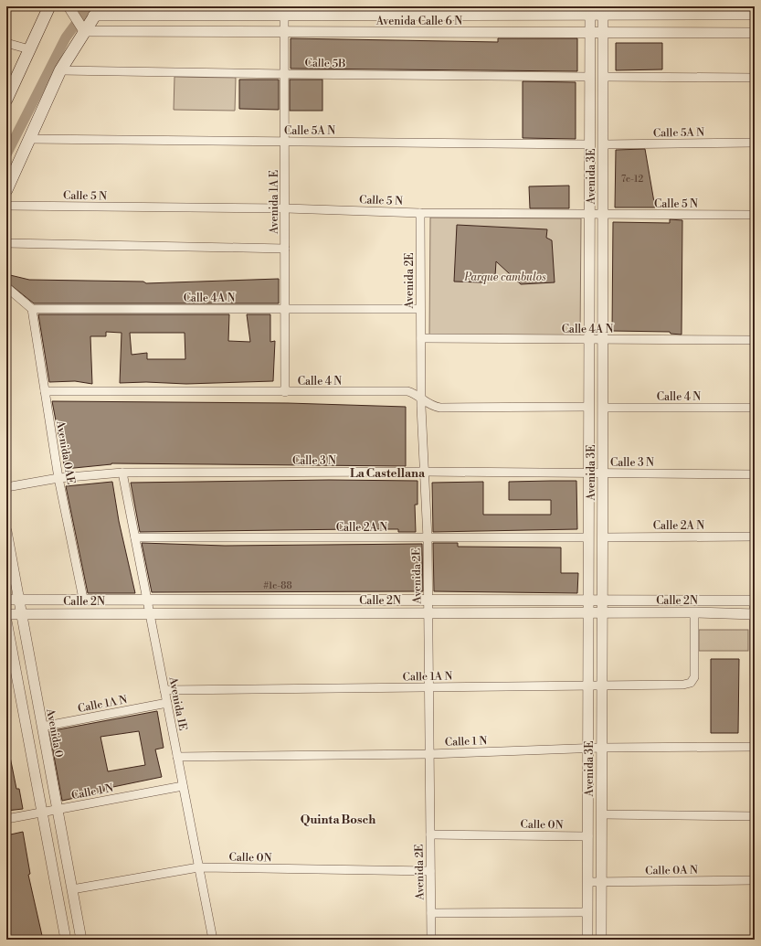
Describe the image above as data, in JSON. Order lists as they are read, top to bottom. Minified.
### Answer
{"streets":{"street":["Avenida Calle 6 N","Calle 5B","Calle 5A N","Avenida 3E","Calle 5 N","Avenida 1A E","Avenida 2E","Calle 4A N","Calle 4 N","Avenida 0AE","Calle 3 N","Calle 2A N","Calle 2N","Calle 1A N","Avenida 1E","Avenida 0","Calle 1 N","Calle 0N","Calle 0A N"]},"crossings":[["Avenida Calle 6 N","Avenida 3E"],["Avenida Calle 6 N","Avenida 1A E"],["Calle 5B","Avenida 3E"],["Calle 5B","Avenida 1A E"],["Calle 5A N","Avenida 3E"],["Calle 5A N","Avenida 1A E"],["Avenida 3E","Calle 5 N"],["Avenida 3E","Calle 4A N"],["Avenida 3E","Calle 4 N"],["Avenida 3E","Calle 3 N"],["Avenida 3E","Calle 2A N"],["Avenida 3E","Calle 2N"],["Avenida 3E","Calle 1A N"],["Avenida 3E","Calle 1 N"],["Avenida 3E","Calle 0N"],["Avenida 3E","Calle 0A N"],["Calle 5 N","Avenida 1A E"],["Calle 5 N","Avenida 2E"],["Avenida 1A E","Calle 4A N"],["Avenida 1A E","Calle 4 N"],["Avenida 2E","Calle 4A N"],["Avenida 2E","Calle 4 N"],["Avenida 2E","Calle 3 N"],["Avenida 2E","Calle 2A N"],["Avenida 2E","Calle 2N"],["Avenida 2E","Calle 1A N"],["Avenida 2E","Calle 1 N"],["Avenida 2E","Calle 0N"],["Calle 4A N","Avenida 0AE"],["Calle 4 N","Avenida 0AE"],["Avenida 0AE","Calle 3 N"],["Avenida 0AE","Calle 2N"],["Calle 3 N","Avenida 1E"],["Calle 2A N","Avenida 1E"],["Calle 2N","Calle 1A N"],["Calle 2N","Avenida 1E"],["Calle 2N","Avenida 0"],["Calle 1A N","Avenida 1E"],["Calle 1A N","Avenida 0"],["Avenida 1E","Calle 1 N"],["Avenida 1E","Calle 0N"],["Avenida 0","Calle 1 N"],["Avenida 0","Calle 0N"]],"districts":["La Castellana","Quinta Bosch"],"parks":["Parque cambulos"],"house_numbers":["7e-12","#1e-88"]}
